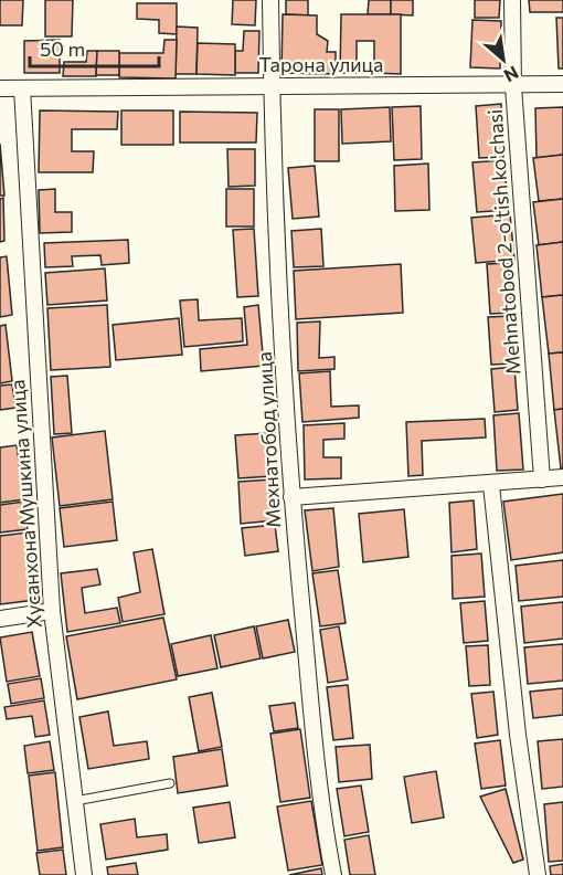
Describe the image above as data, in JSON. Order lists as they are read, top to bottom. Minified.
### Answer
{"streets":{"street":["Тарона улица","Mehnatobod 2-o'tish ko'chasi","Мехнатобод улица","Хусанхона Мушкина улица"]},"crossings":[["Тарона улица","Mehnatobod 2-o'tish ko'chasi"],["Тарона улица","Мехнатобод улица"],["Тарона улица","Хусанхона Мушкина улица"]],"scale_bar":"50 m","north":"bottom right"}
